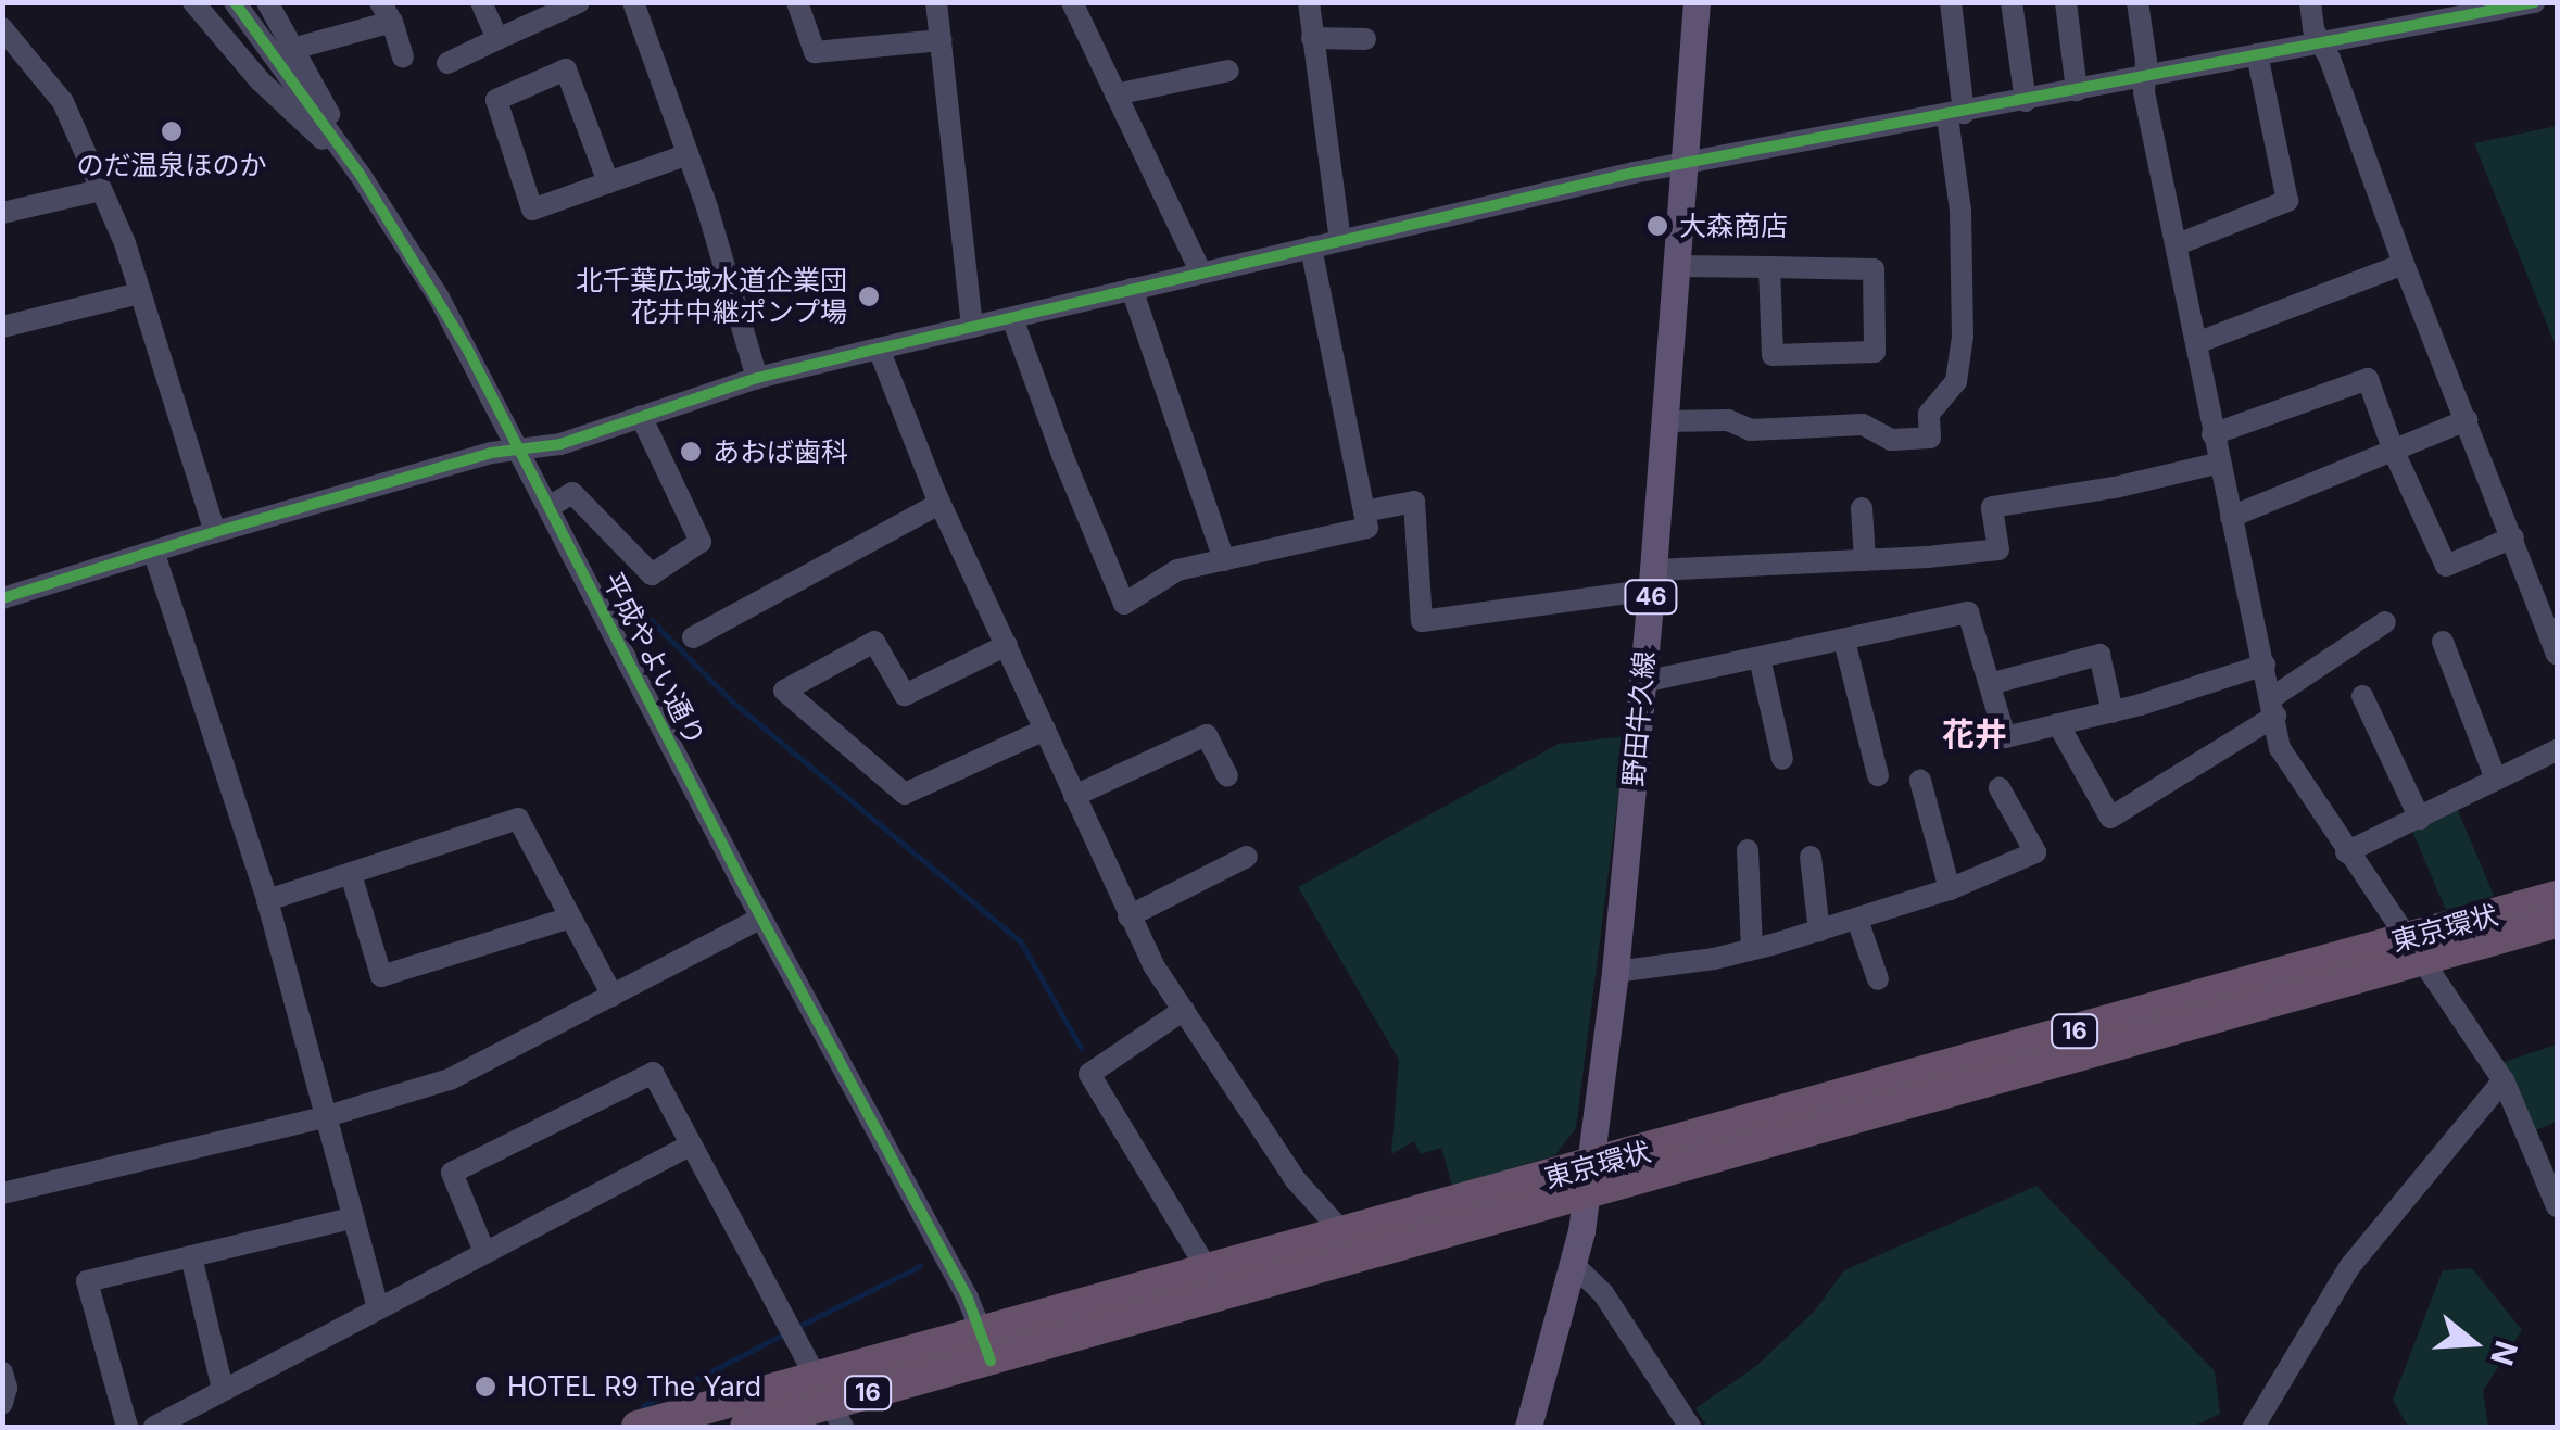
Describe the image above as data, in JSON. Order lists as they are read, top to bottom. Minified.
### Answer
{"streets":{"highway":["東京環状","16"],"main road":["46","野田牛久線"],"street":["平成やよい通り"]},"crossings":[["平成やよい通り","東京環状"],["野田牛久線","東京環状"]],"districts":["花井"],"places":["のだ温泉ほのか","大森商店","北千葉広域水道企業団 花井中継ポンプ場","あおば歯科","HOTEL R9 The Yard"],"north":"right"}
